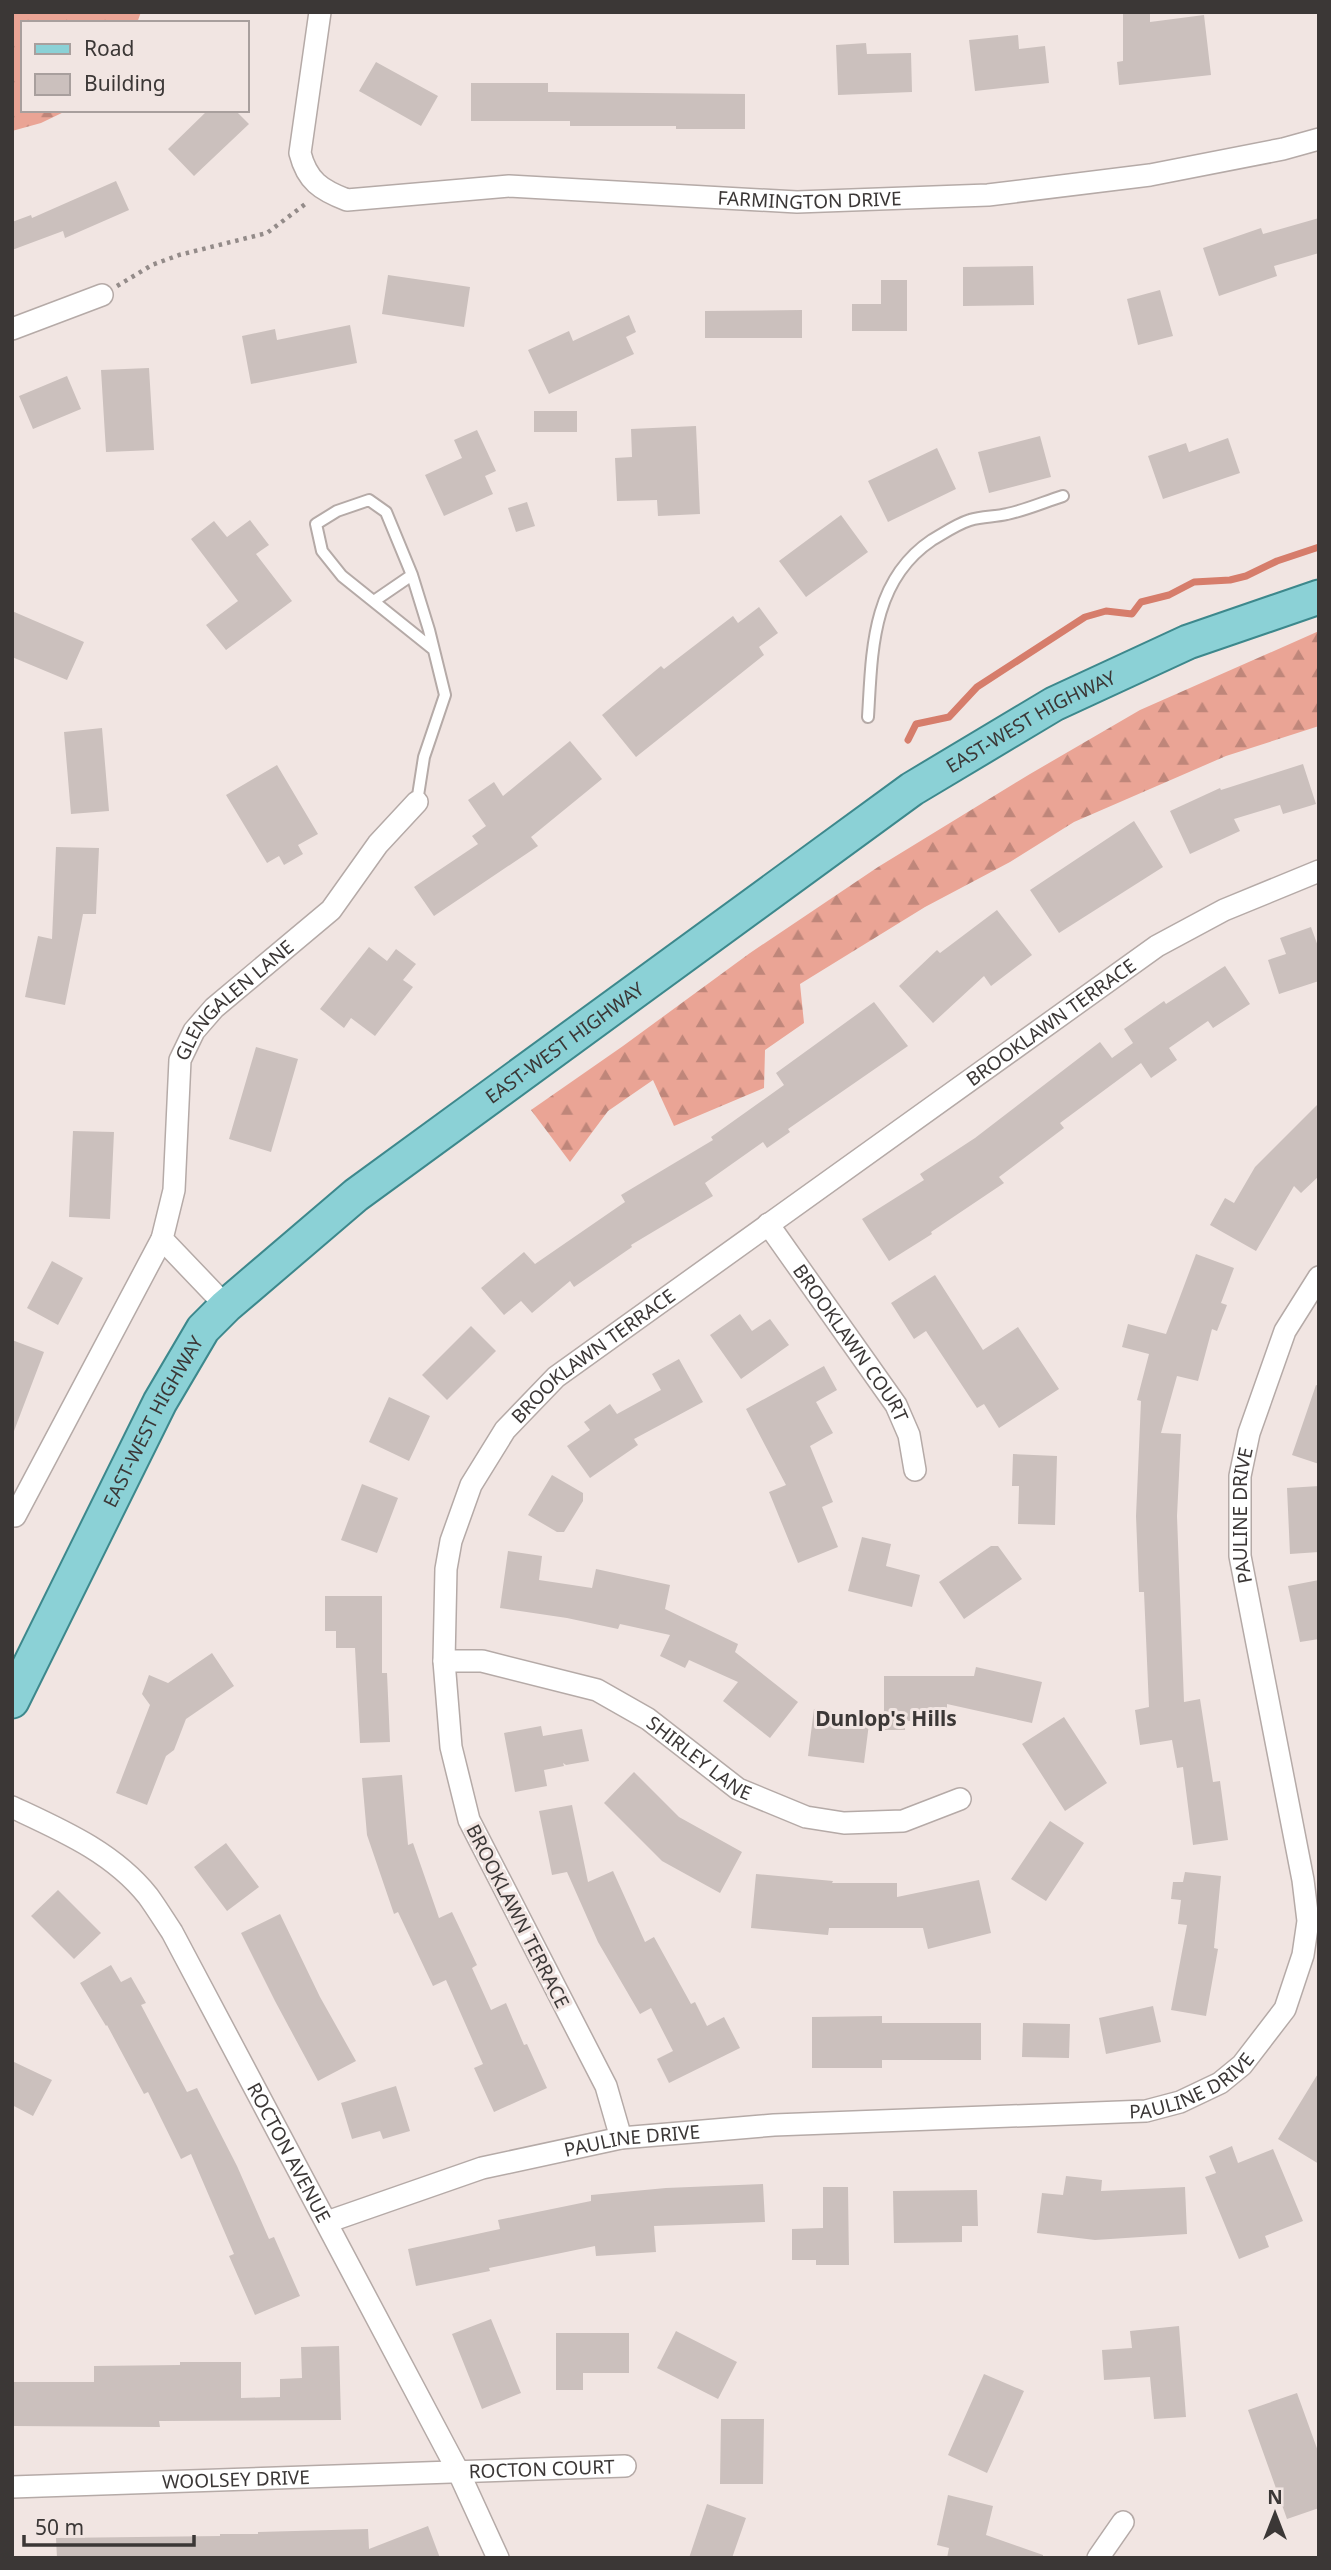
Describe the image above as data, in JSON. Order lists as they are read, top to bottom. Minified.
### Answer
{"streets":{"main road":["EAST-WEST HIGHWAY"],"street":["FARMINGTON DRIVE","GLENGALEN LANE","BROOKLAWN TERRACE","BROOKLAWN COURT","PAULINE DRIVE","SHIRLEY LANE","ROCTON AVENUE","ROCTON COURT","WOOLSEY DRIVE"]},"crossings":[["BROOKLAWN TERRACE","BROOKLAWN COURT"],["BROOKLAWN TERRACE","PAULINE DRIVE"],["BROOKLAWN TERRACE","SHIRLEY LANE"],["PAULINE DRIVE","ROCTON AVENUE"],["ROCTON AVENUE","ROCTON COURT"],["ROCTON AVENUE","WOOLSEY DRIVE"],["ROCTON COURT","WOOLSEY DRIVE"]],"districts":["Dunlop's Hills"],"legend":["Road","Building"],"scale_bar":"50 m","north":"top"}
